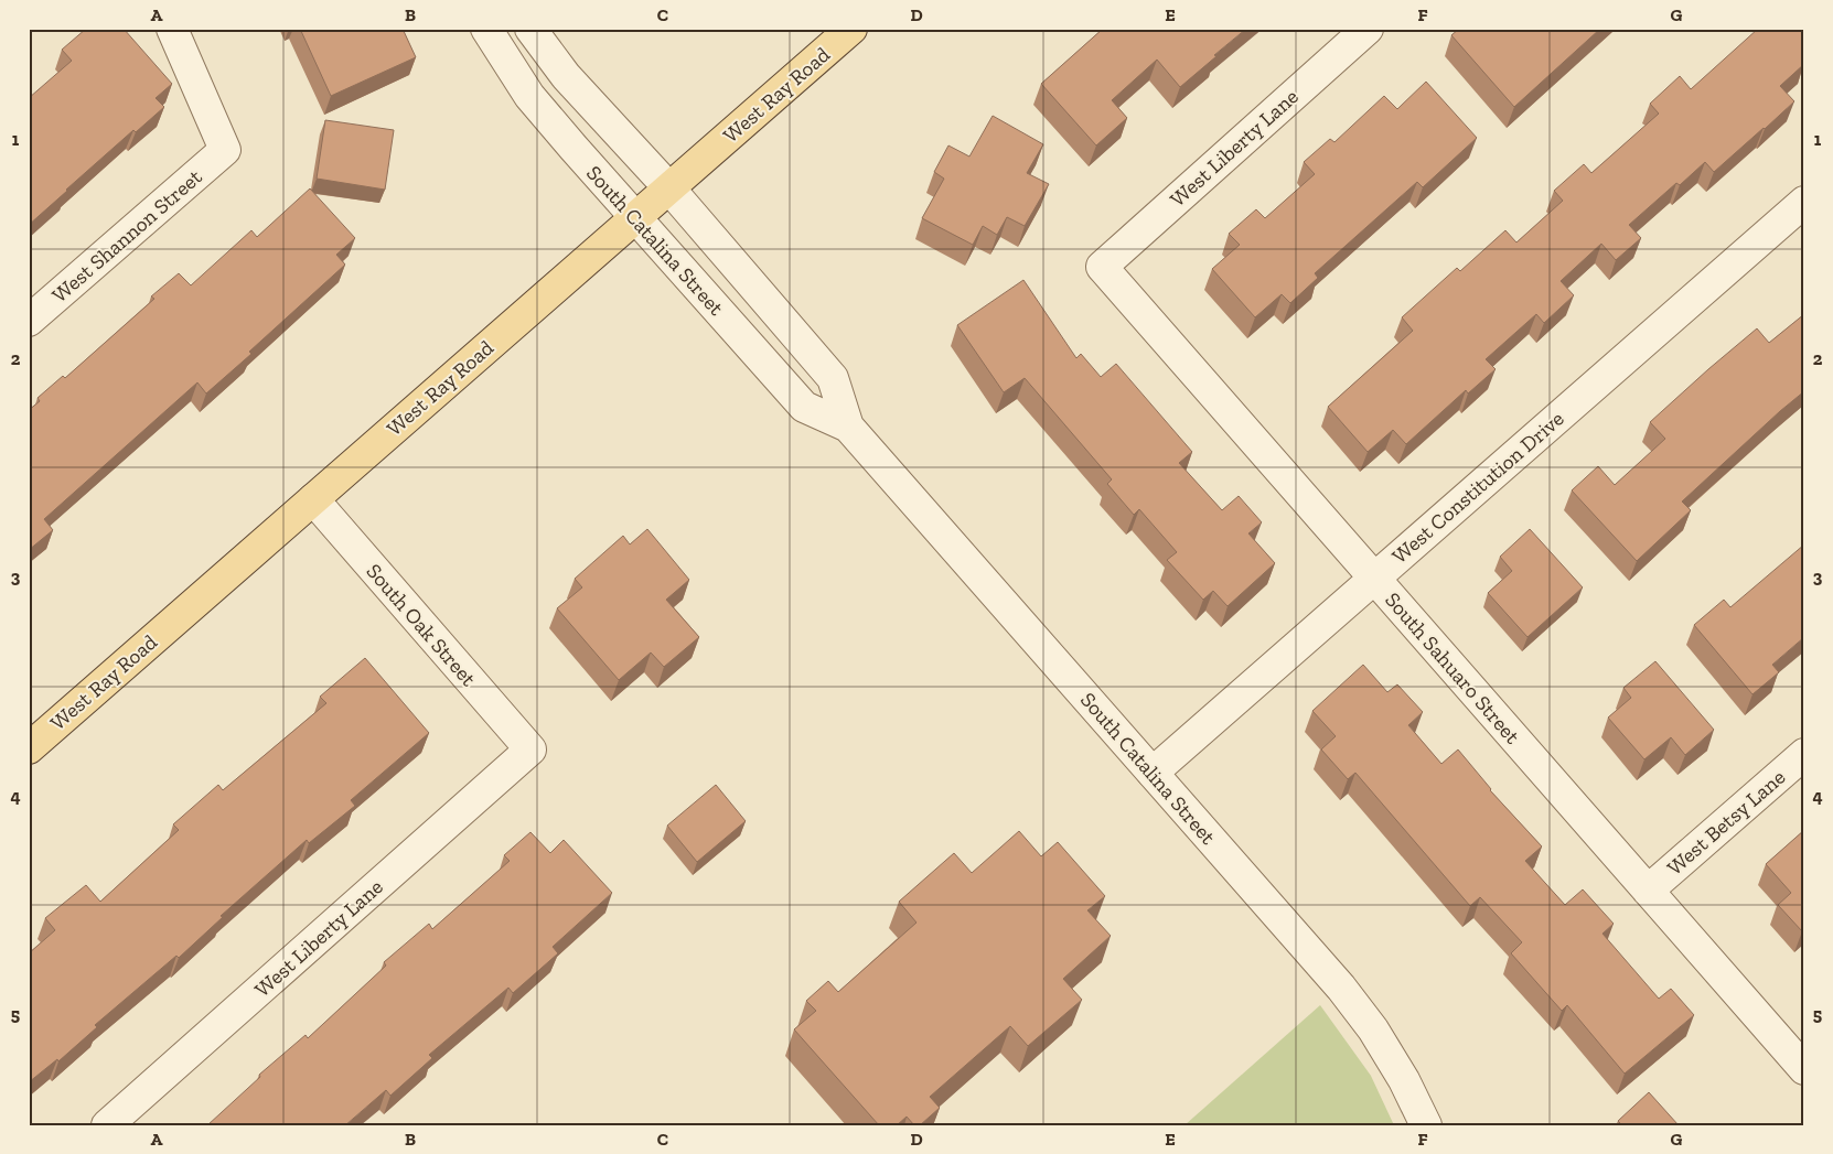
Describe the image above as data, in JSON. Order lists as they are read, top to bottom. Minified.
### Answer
{"streets":{"main road":["West Ray Road"],"street":["West Liberty Lane","West Shannon Street","South Catalina Street","West Constitution Drive","South Oak Street","South Sahuaro Street","West Betsy Lane"]},"crossings":[["West Ray Road","South Catalina Street"],["West Ray Road","South Oak Street"],["West Liberty Lane","South Oak Street"],["West Liberty Lane","South Sahuaro Street"],["South Catalina Street","West Constitution Drive"],["West Constitution Drive","South Sahuaro Street"],["South Sahuaro Street","West Betsy Lane"]],"grid":{"columns":["A","B","C","D","E","F","G"],"rows":["1","2","3","4","5"]}}
